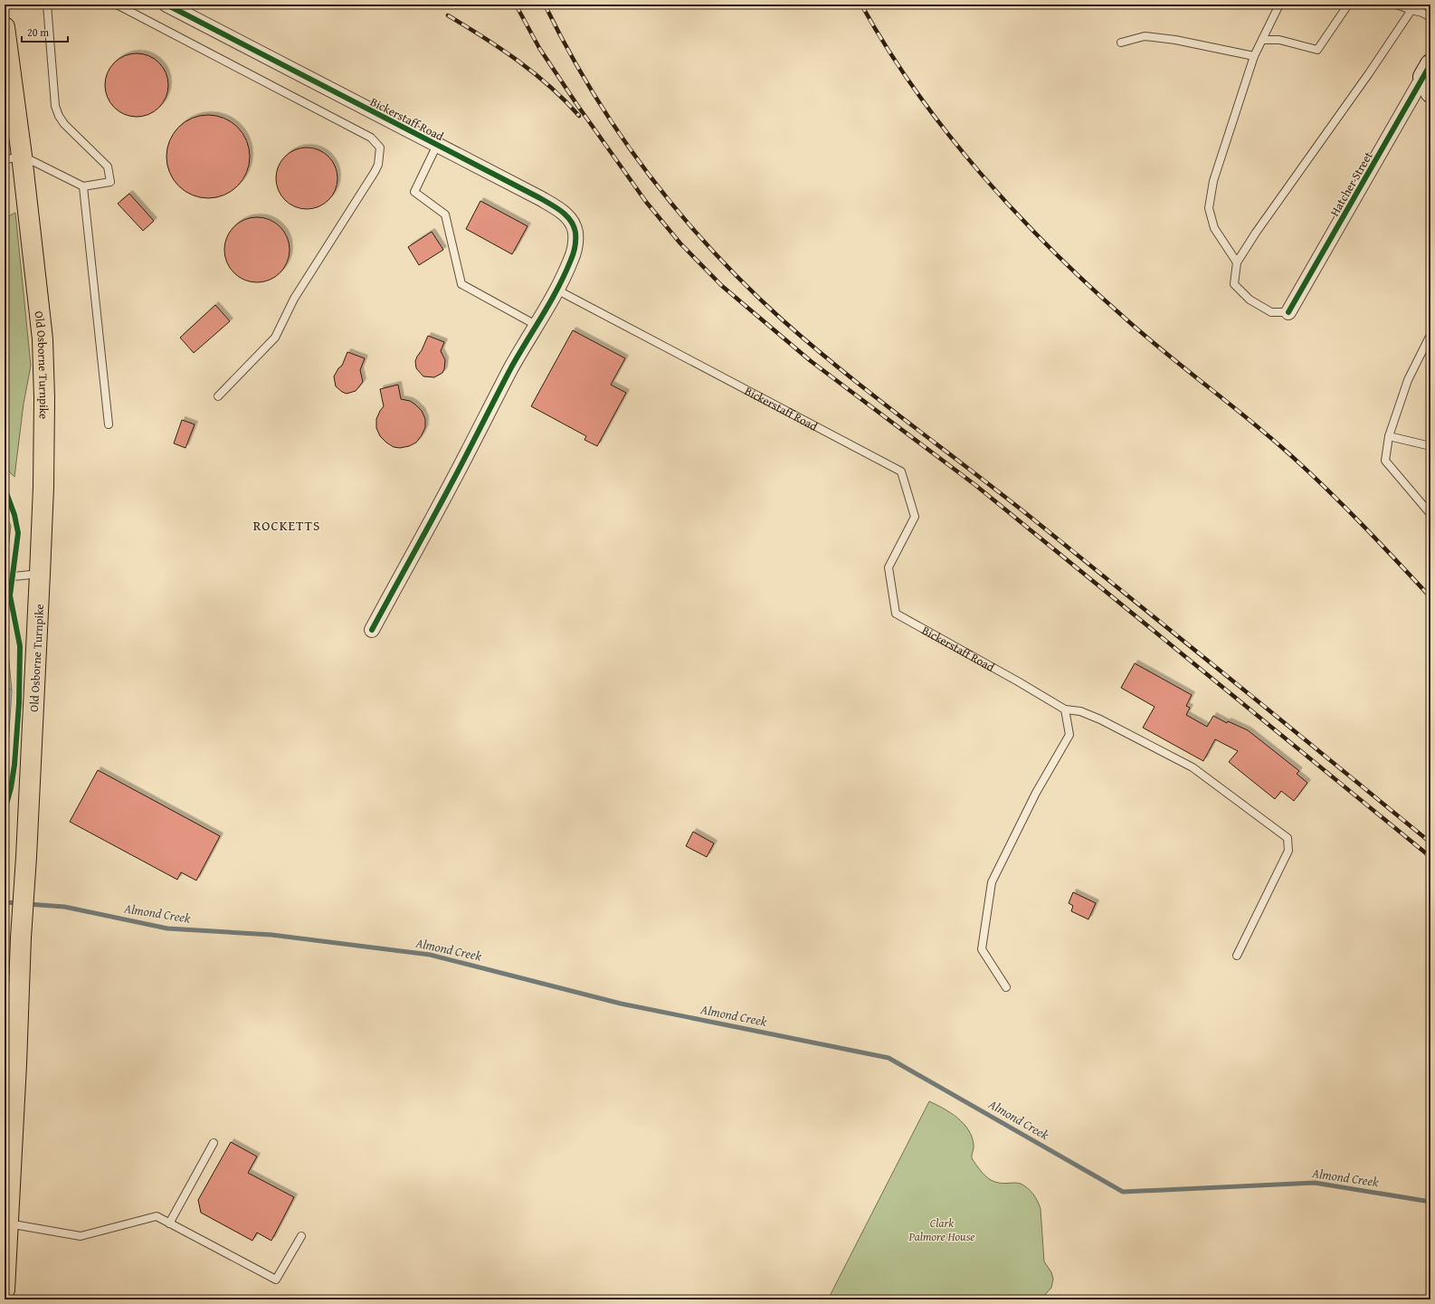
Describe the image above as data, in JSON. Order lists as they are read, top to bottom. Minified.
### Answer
{"streets":{"main road":["Old Osborne Turnpike"],"street":["Bickerstaff Road","Hatcher Street"]},"districts":["ROCKETTS"],"water":["Almond Creek"],"parks":["Clark Palmore House"],"scale_bar":"20 m"}
